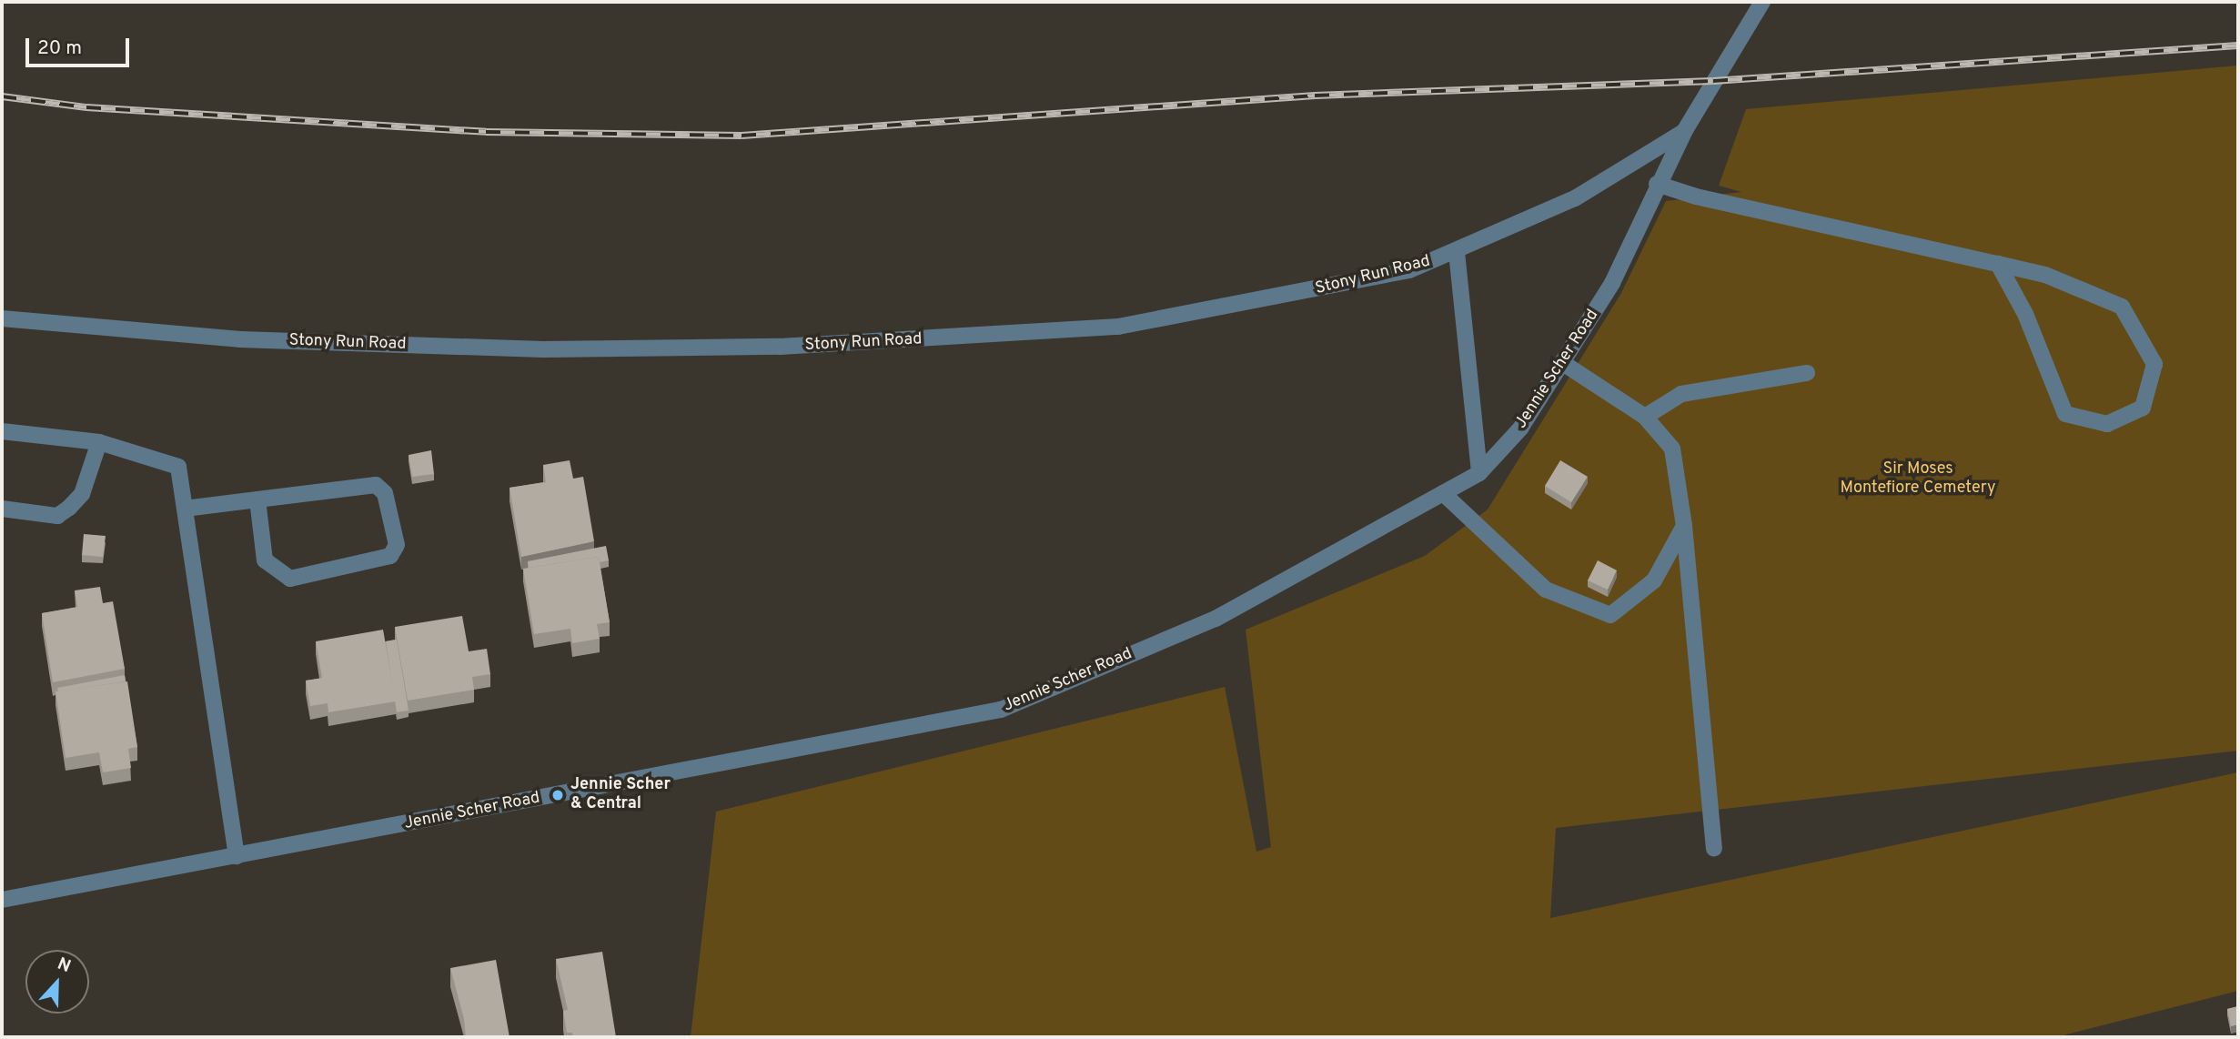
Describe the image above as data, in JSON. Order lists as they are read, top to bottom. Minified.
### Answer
{"streets":{"street":["Stony Run Road","Jennie Scher Road"]},"crossings":[["Stony Run Road","Jennie Scher Road"]],"parks":["Sir Moses Montefiore Cemetery"],"places":["Jennie Scher & Central"],"scale_bar":"20 m","north":"top"}
